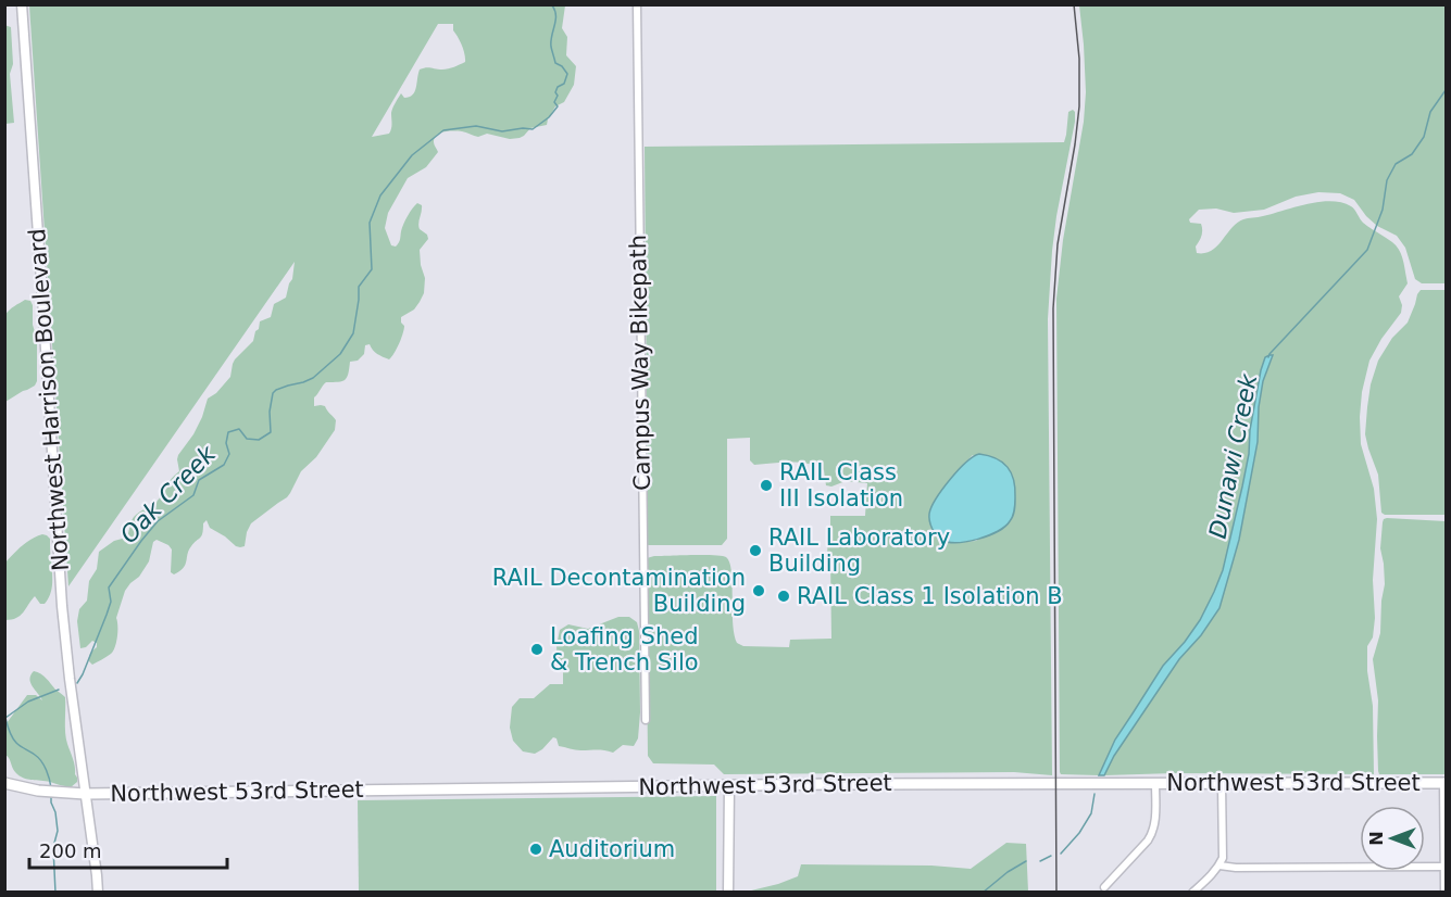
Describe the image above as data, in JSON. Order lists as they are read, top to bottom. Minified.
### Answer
{"streets":{"main road":["Northwest Harrison Boulevard","Northwest 53rd Street"],"street":["Campus Way Bikepath"]},"crossings":[["Northwest Harrison Boulevard","Northwest 53rd Street"]],"water":["Dunawi Creek","Oak Creek"],"places":["RAIL Class III Isolation","RAIL Laboratory Building","RAIL Decontamination Building","RAIL Class 1 Isolation B","Loafing Shed & Trench Silo","Auditorium"],"scale_bar":"200 m","north":"left"}
